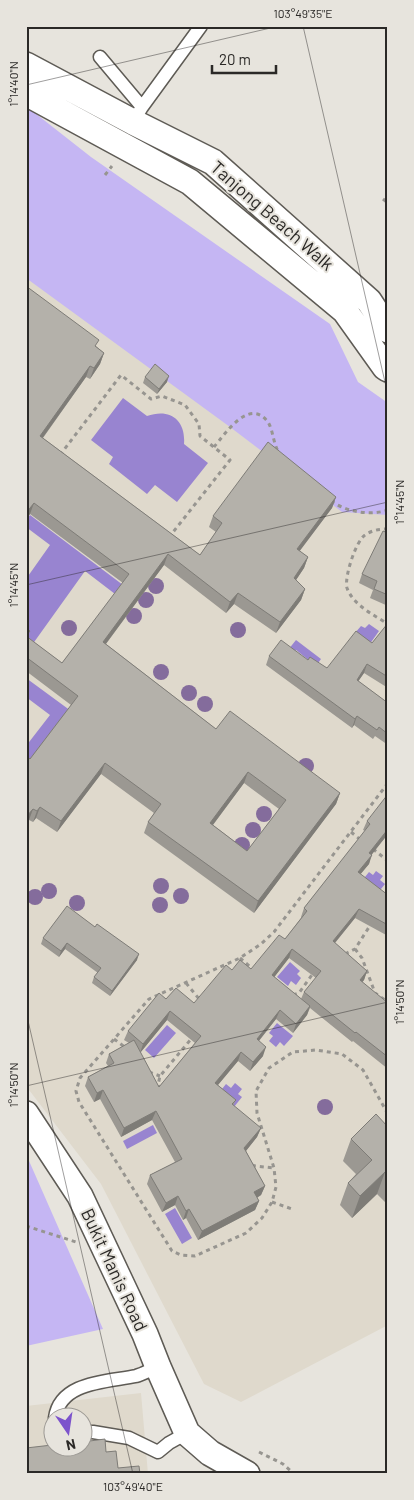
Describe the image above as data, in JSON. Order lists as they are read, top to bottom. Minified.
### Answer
{"streets":{"street":["Tanjong Beach Walk","Bukit Manis Road"]},"scale_bar":"20 m","north":"bottom","coordinates":["103°49'35\"E","1°14'40\"N","1°14'45\"N","1°14'50\"N","103°49'40\"E"]}
